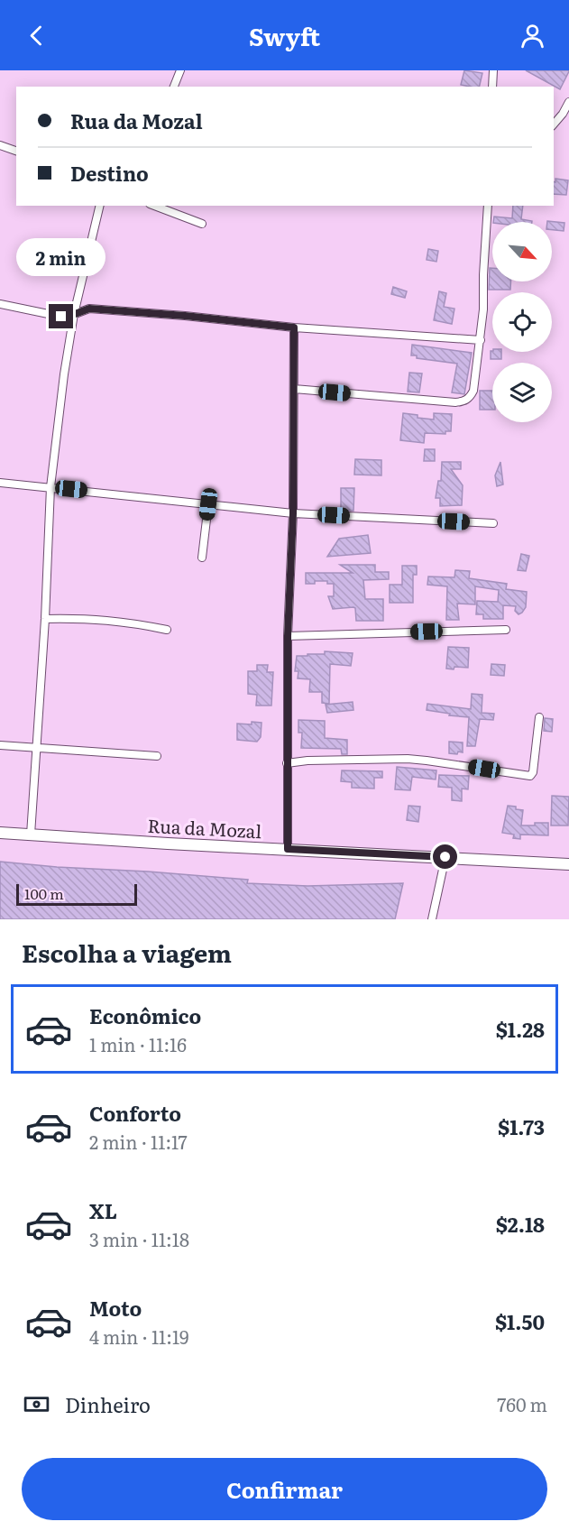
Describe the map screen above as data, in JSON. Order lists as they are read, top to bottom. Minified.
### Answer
{"streets":{"main road":["Rua da Mozal"]},"scale_bar":"100 m","north":"bottom right","page":{"header":"Swyft","banner":["Rua da Mozal","Destino"],"bubble":"2 min","scale":"100 m","heading":"Escolha a viagem","list":[{"name":"Econômico","note":"1 min · 11:16","value":"$1.28"},{"name":"Conforto","note":"2 min · 11:17","value":"$1.73"},{"name":"XL","note":"3 min · 11:18","value":"$2.18"},{"name":"Moto","note":"4 min · 11:19","value":"$1.50"}],"pay":["Dinheiro","760 m"],"buttons":"Confirmar"}}
